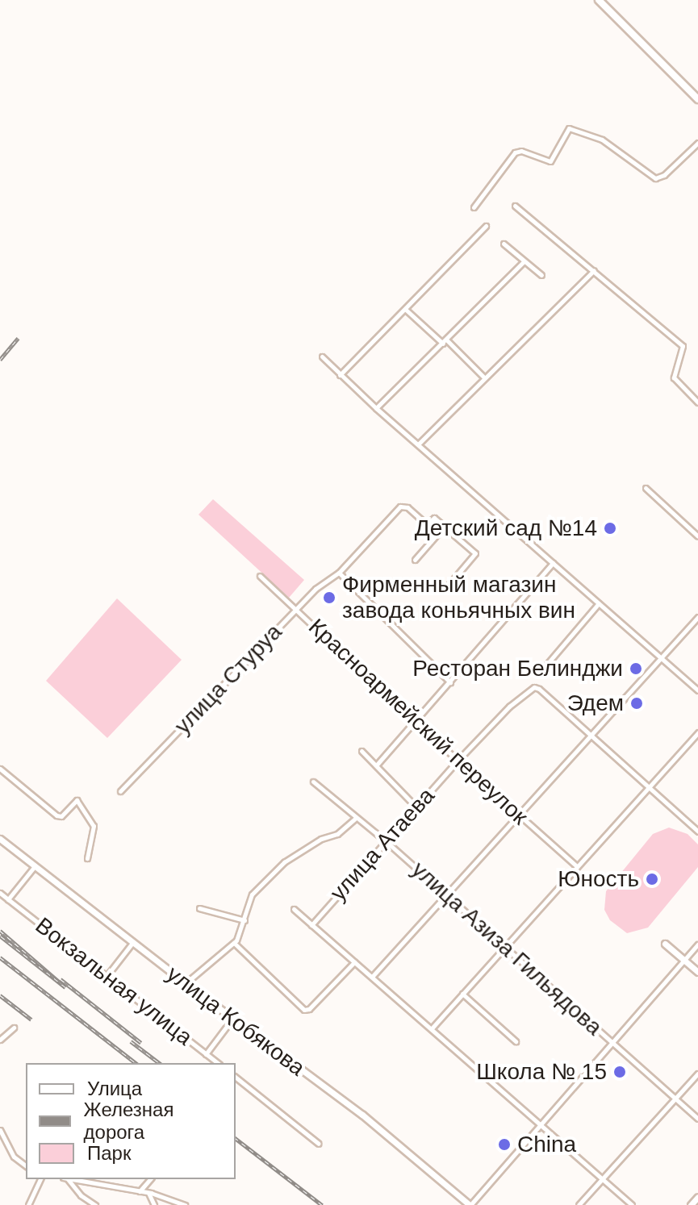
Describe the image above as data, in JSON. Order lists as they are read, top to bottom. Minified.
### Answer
{"streets":{"street":["улица Стуруа","Красноармейский переулок","улица Атаева","улица Азиза Гильядова","Вокзальная улица","улица Кобякова"]},"crossings":[["улица Стуруа","Красноармейский переулок"],["Красноармейский переулок","улица Атаева"],["улица Атаева","улица Азиза Гильядова"]],"places":["Детский сад №14","Фирменный магазин завода коньячных вин","Ресторан Белинджи","Эдем","Юность","Школа № 15","China"],"legend":["Улица","Железная дорога","Парк"]}
